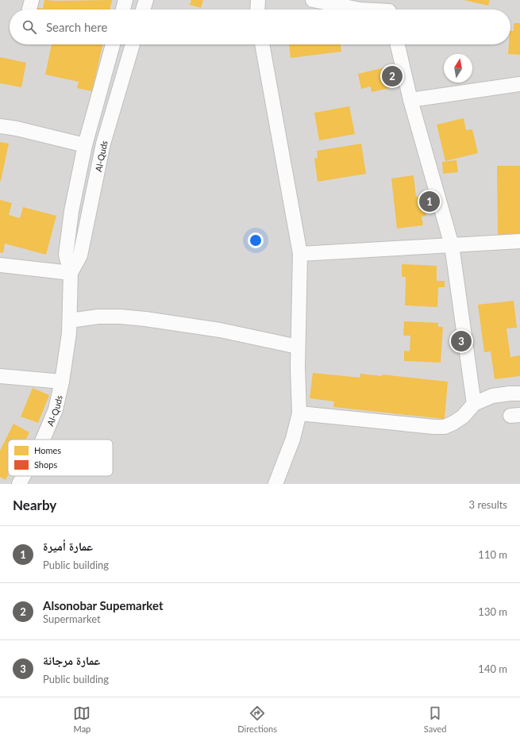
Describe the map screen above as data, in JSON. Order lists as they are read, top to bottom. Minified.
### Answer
{"streets":{"street":["Al-Quds"]},"legend":["Homes","Shops"],"north":"top","page":{"search":"Search here","pins":["2","1","3"],"heading":["Nearby","3 results"],"list":[{"mark":"1","name":"عمارة أميرة","note":"Public building","value":"110 m"},{"mark":"2","name":"Alsonobar Supemarket","note":"Supermarket","value":"130 m"},{"mark":"3","name":"عمارة مرجانة","note":"Public building","value":"140 m"}],"nav":["Map","Directions","Saved"]}}
